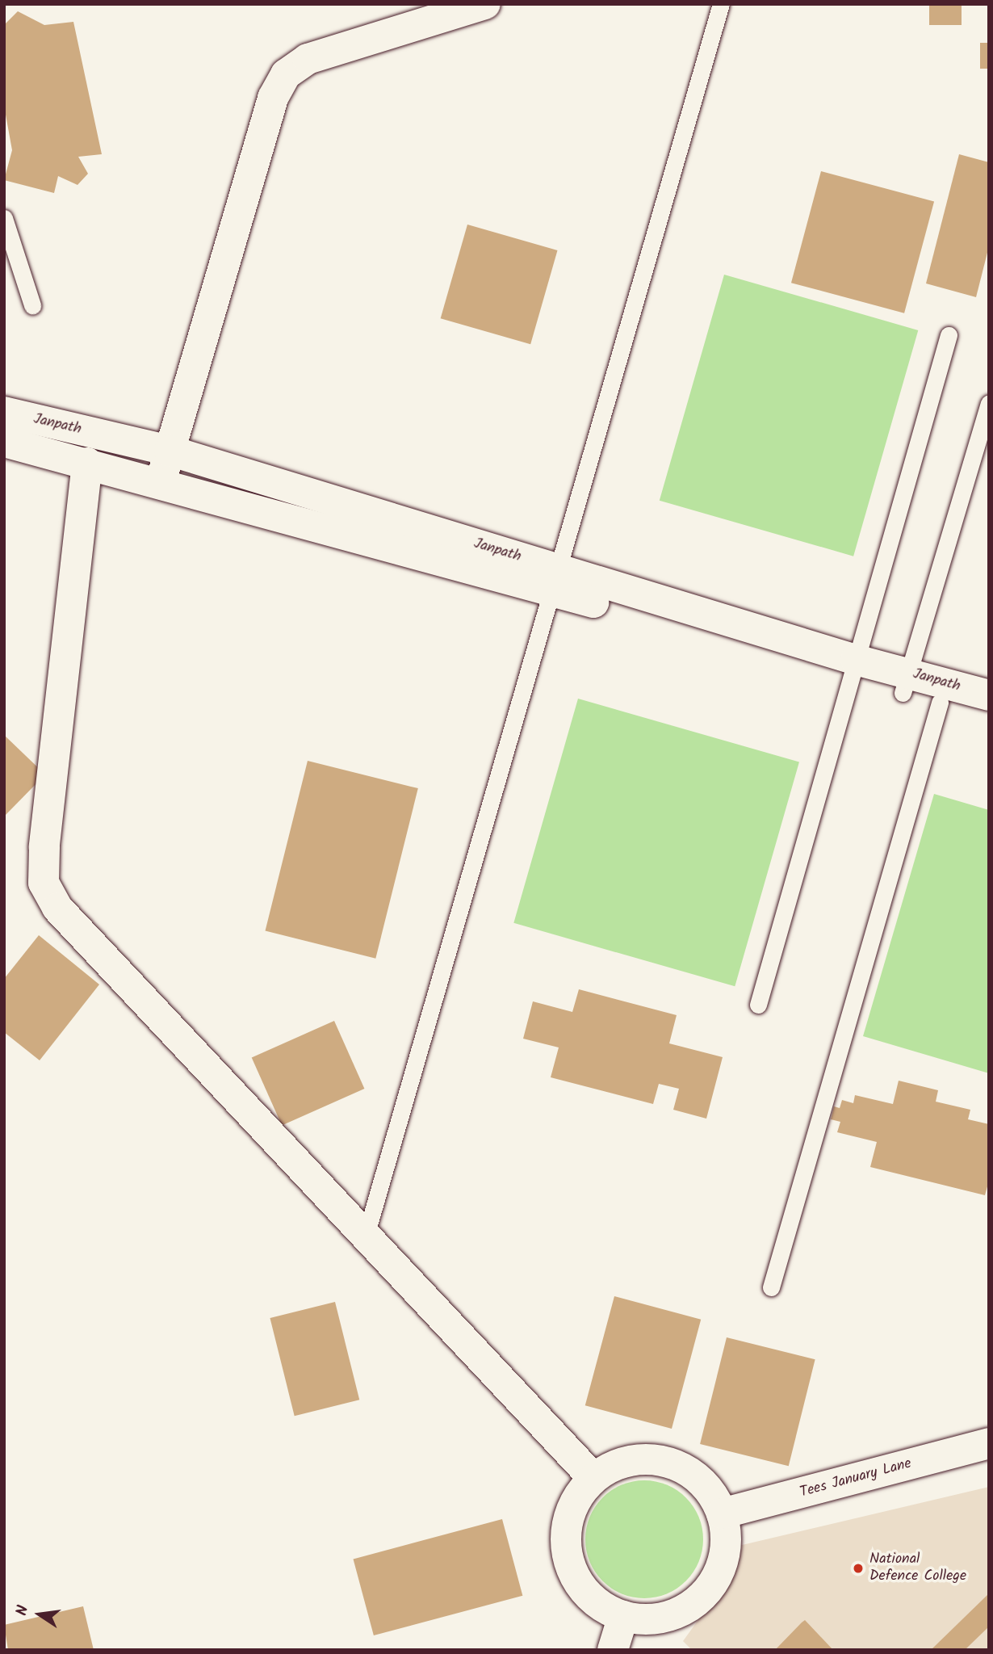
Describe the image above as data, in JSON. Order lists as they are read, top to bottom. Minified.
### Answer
{"streets":{"street":["Janpath","Tees January Lane"]},"places":["National Defence College"],"north":"left"}
